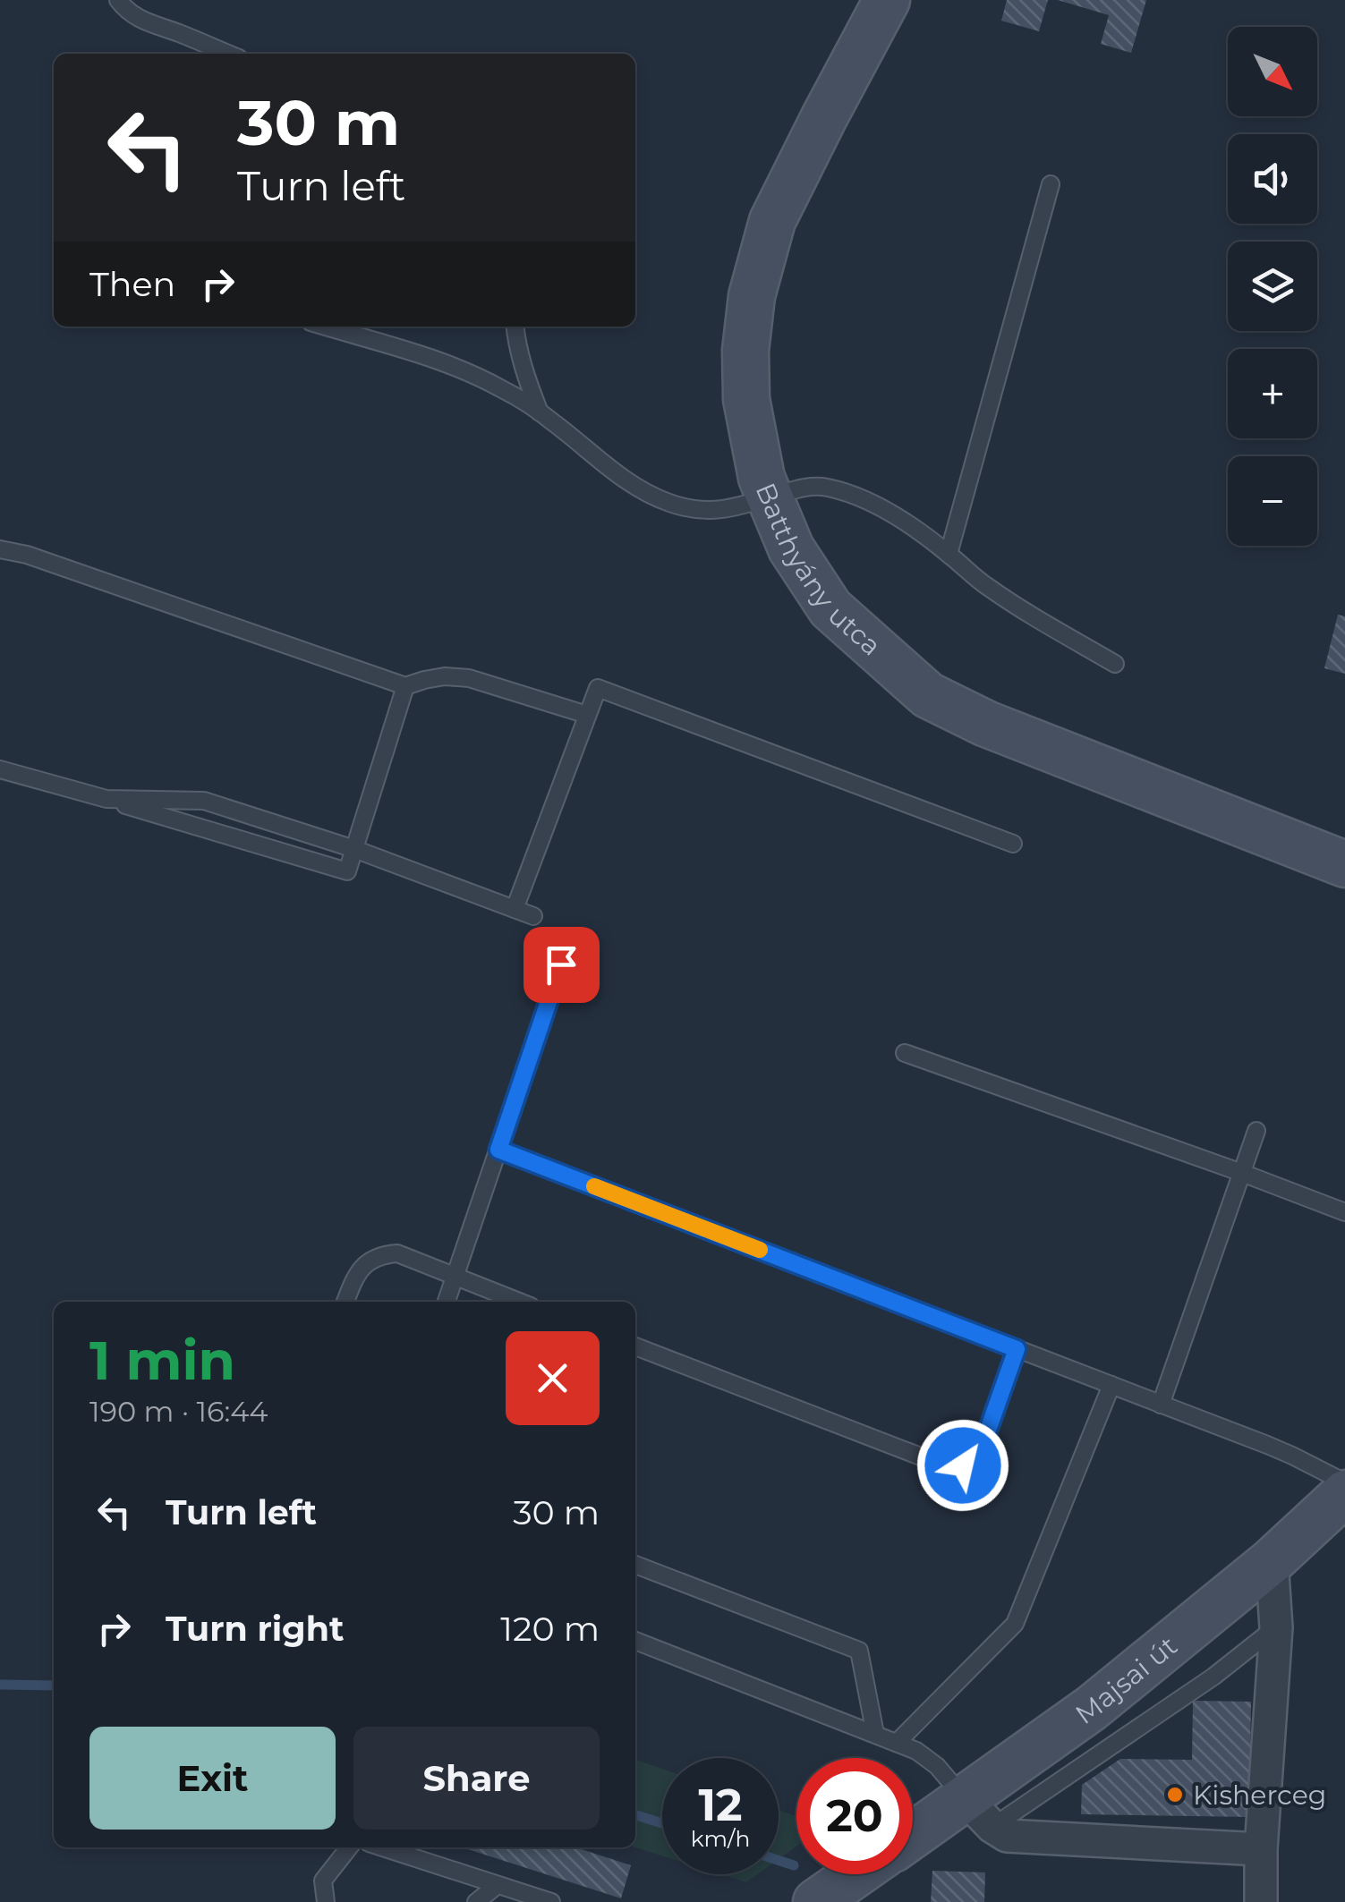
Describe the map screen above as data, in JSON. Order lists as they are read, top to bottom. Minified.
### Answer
{"streets":{"main road":["Batthyány utca","Majsai út"]},"places":["Kisherceg"],"north":"bottom right","page":{"map_buttons":["+","−"],"turn":["30 m","Turn left"],"then":"Then","heading":["1 min","190 m · 16:44"],"list":[{"name":"Turn left","value":"30 m"},{"name":"Turn right","value":"120 m"}],"buttons":["Exit","Share"],"speed":"12 km/h","limit":"20"}}
